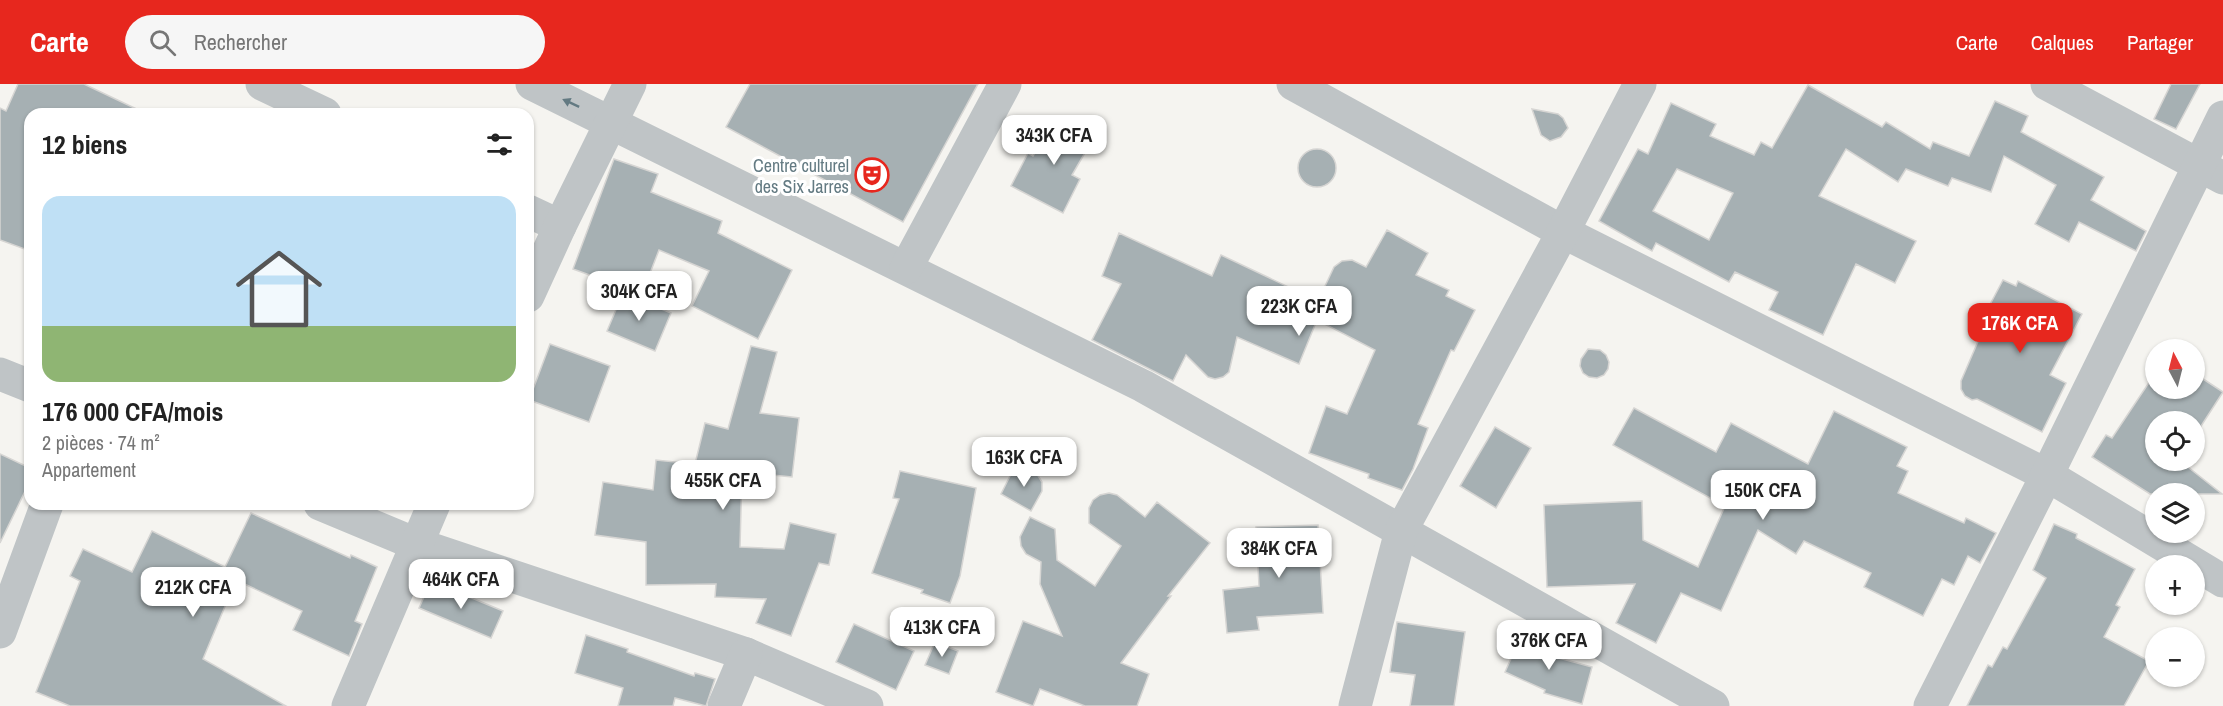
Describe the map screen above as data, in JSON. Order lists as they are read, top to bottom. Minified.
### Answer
{"places":{"theatre":["Centre culturel des Six Jarres"]},"north":"top","page":{"header":"Carte","search":"Rechercher","nav":["Carte","Calques","Partager"],"heading":"12 biens","price":["343K CFA","304K CFA","223K CFA","176K CFA","163K CFA","455K CFA","150K CFA","384K CFA","464K CFA","212K CFA","413K CFA","376K CFA"],"list":[{"name":"176 000 CFA/mois","note":"2 pièces · 74 m² · Appartement"}],"map_buttons":["+","−"]}}
